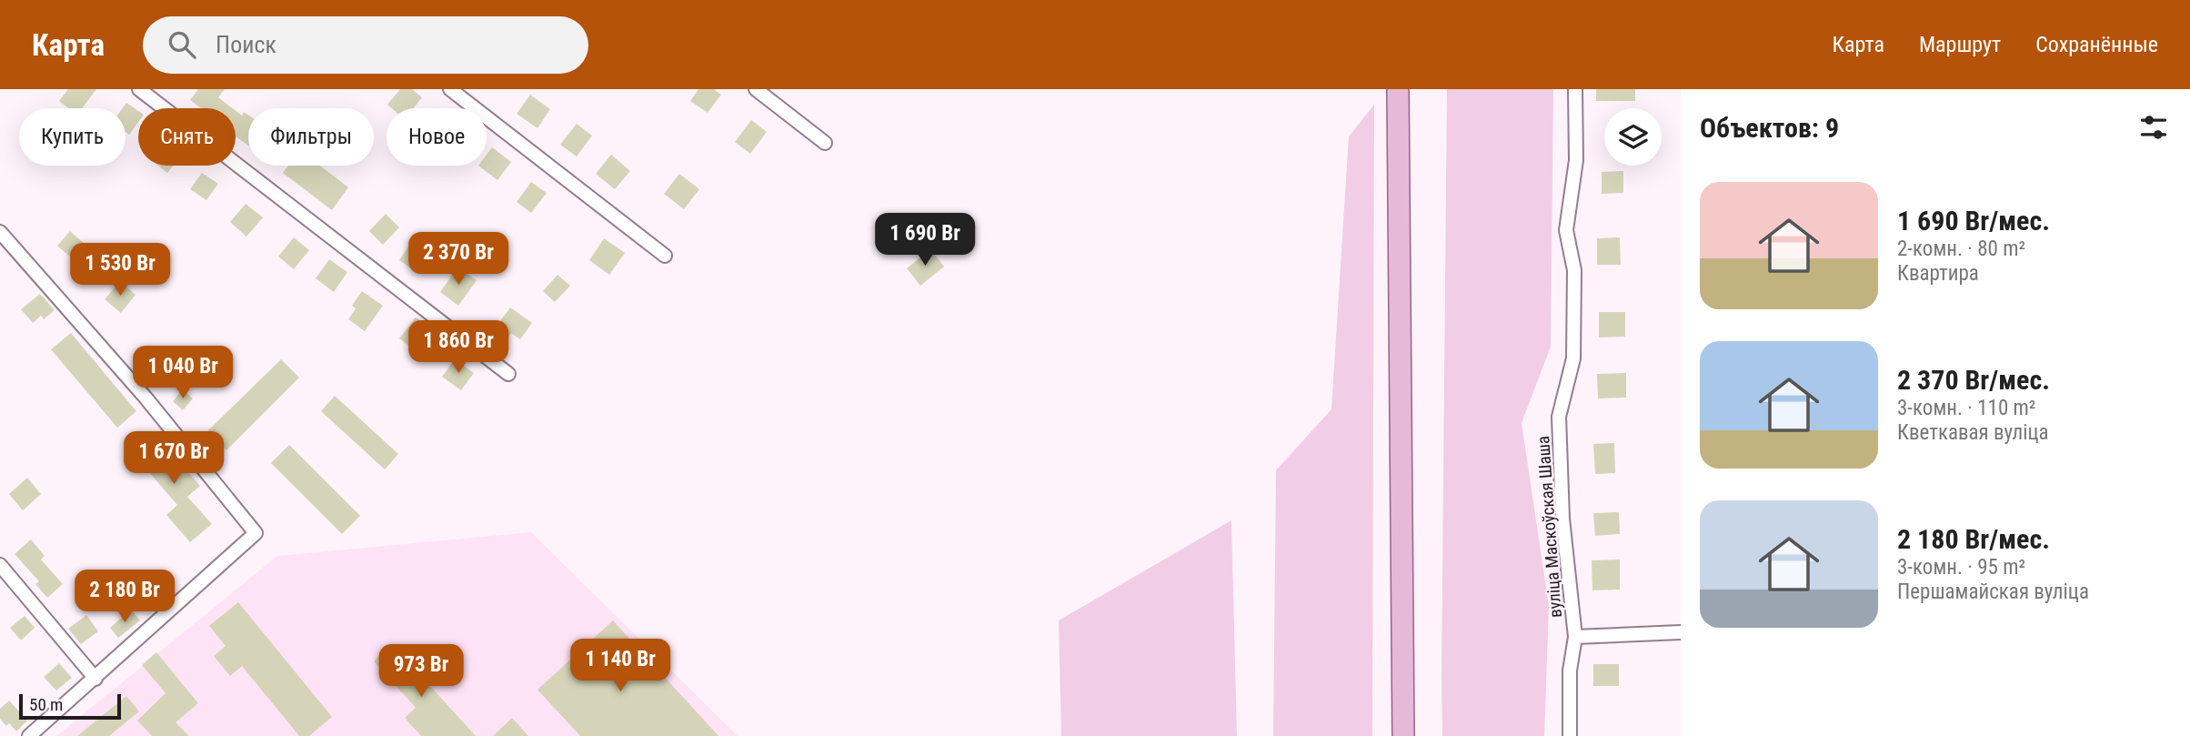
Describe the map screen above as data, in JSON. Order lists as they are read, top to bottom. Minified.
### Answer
{"streets":{"street":["вуліца Маскоўская Шаша"]},"scale_bar":"50 m","page":{"header":"Карта","search":"Поиск","nav":["Карта","Маршрут","Сохранённые"],"heading":"Объектов: 9","chip":["Купить","Снять","Фильтры","Новое"],"list":[{"name":"1 690 Br/мес.","note":"2-комн. · 80 m² · Квартира"},{"name":"2 370 Br/мес.","note":"3-комн. · 110 m² · Кветкавая вуліца"},{"name":"2 180 Br/мес.","note":"3-комн. · 95 m² · Першамайская вуліца"}],"price":["1 690 Br","2 370 Br","1 530 Br","1 860 Br","1 040 Br","1 670 Br","2 180 Br","1 140 Br","973 Br"],"scale":"50 m"}}
